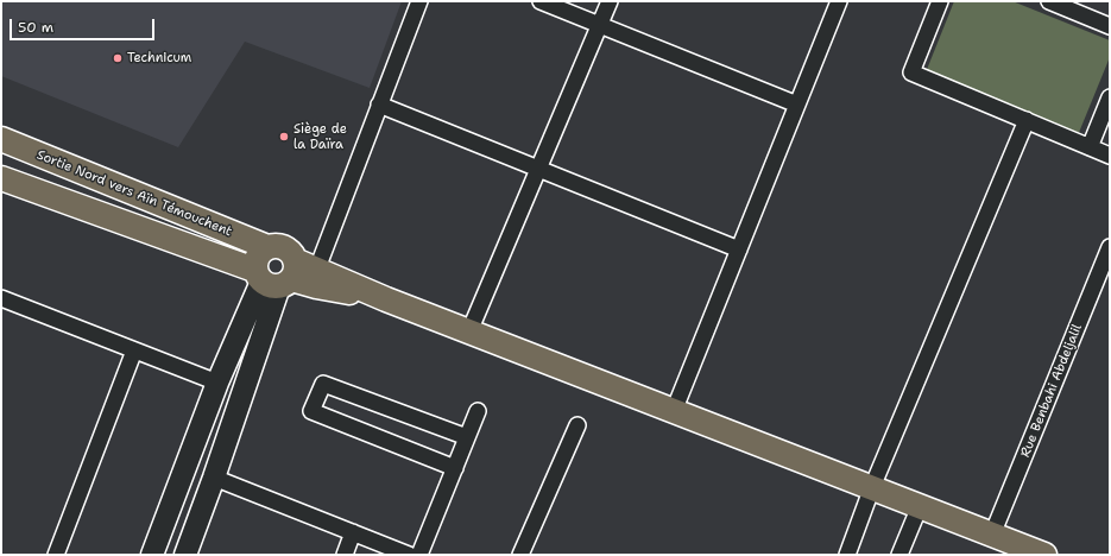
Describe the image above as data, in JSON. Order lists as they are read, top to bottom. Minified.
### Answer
{"streets":{"main road":["Sortie Nord vers Aïn Témouchent"],"street":["Rue Benbahi Abdeljalil"]},"places":["Technicum","Siège de la Daïra"],"scale_bar":"50 m"}
